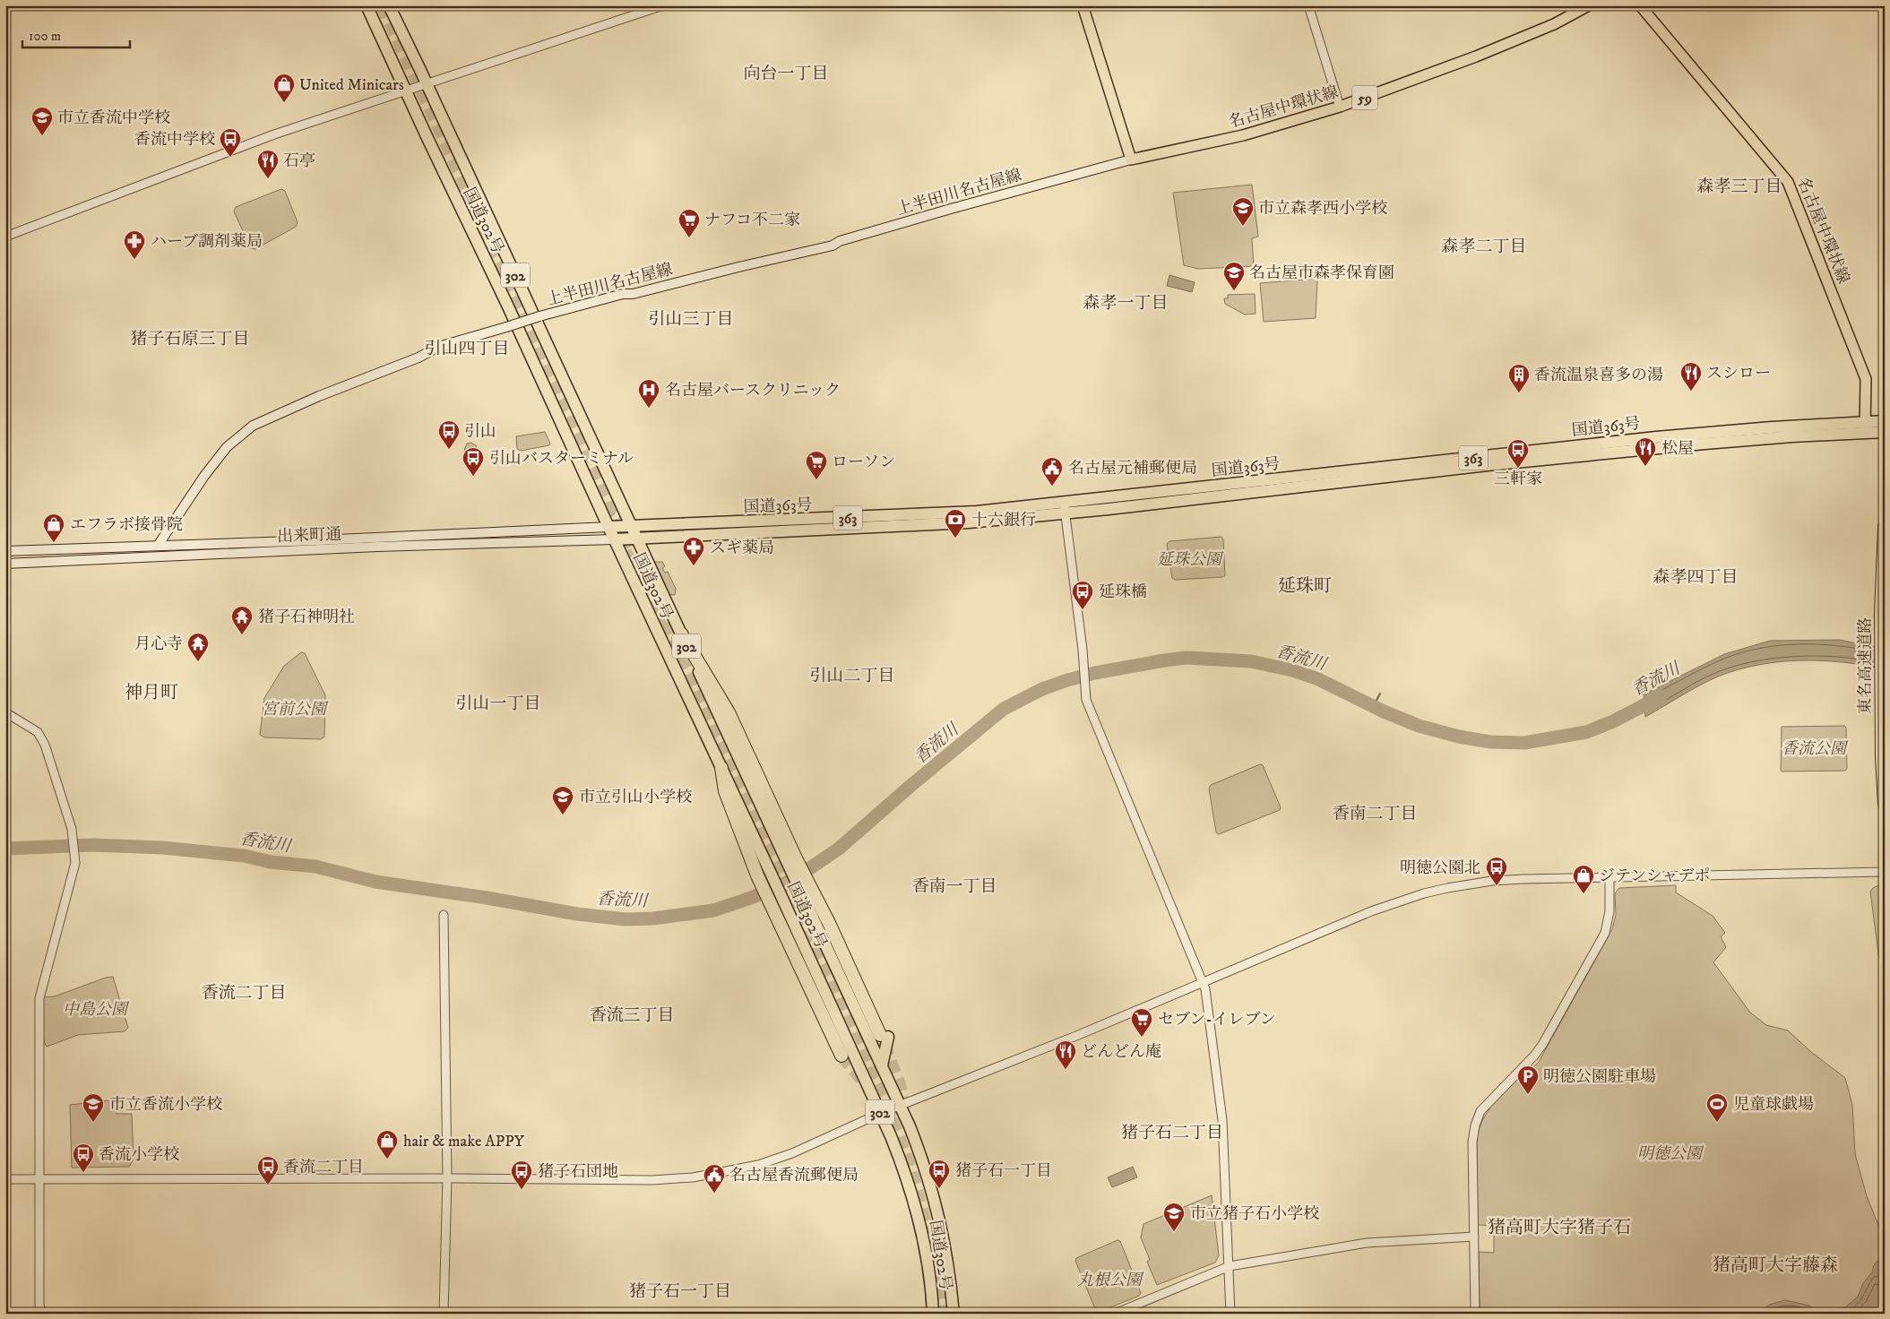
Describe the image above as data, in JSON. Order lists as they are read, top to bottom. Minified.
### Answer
{"streets":{"highway":["国道302号","302","国道363号","363","東名高速道路"],"main road":["59","名古屋中環状線","上半田川名古屋線","出来町通"]},"crossings":[["名古屋中環状線","上半田川名古屋線"],["名古屋中環状線","国道363号"],["上半田川名古屋線","出来町通"],["国道302号","国道363号"],["国道302号","出来町通"],["国道363号","出来町通"]],"districts":["向台一丁目","森孝三丁目","森孝二丁目","森孝一丁目","引山三丁目","猪子石原三丁目","引山四丁目","森孝四丁目","延珠町","引山二丁目","神月町","引山一丁目","香南二丁目","香南一丁目","香流二丁目","香流三丁目","猪子石二丁目","猪高町大字猪子石","猪高町大字藤森","猪子石一丁目"],"water":["香流川"],"parks":["延珠公園","宮前公園","香流公園","中島公園","明徳公園","丸根公園"],"places":{"shop":["United Minicars","エフラボ接骨院","ジテンシャデポ","hair & make APPY"],"school or university":["市立香流中学校","市立森孝西小学校","名古屋市森孝保育園","市立引山小学校","市立香流小学校","市立猪子石小学校"],"bus stop":["香流中学校","引山","三軒家","引山バスターミナル","延珠橋","明徳公園北","香流小学校","香流二丁目","猪子石一丁目","猪子石団地"],"restaurant":["石亭","スシロー","松屋","どんどん庵"],"supermarket":["ナフコ不二家","ローソン","セブン-イレブン"],"pharmacy":["ハーブ調剤薬局","スギ薬局"],"building":["香流温泉喜多の湯"],"hospital":["名古屋バースクリニック"],"public building":["名古屋元補郵便局","名古屋香流郵便局"],"bank":["十六銀行"],"temple":["猪子石神明社","月心寺"],"parking":["明徳公園駐車場"],"sports":["児童球戯場"]},"scale_bar":"100 m"}
